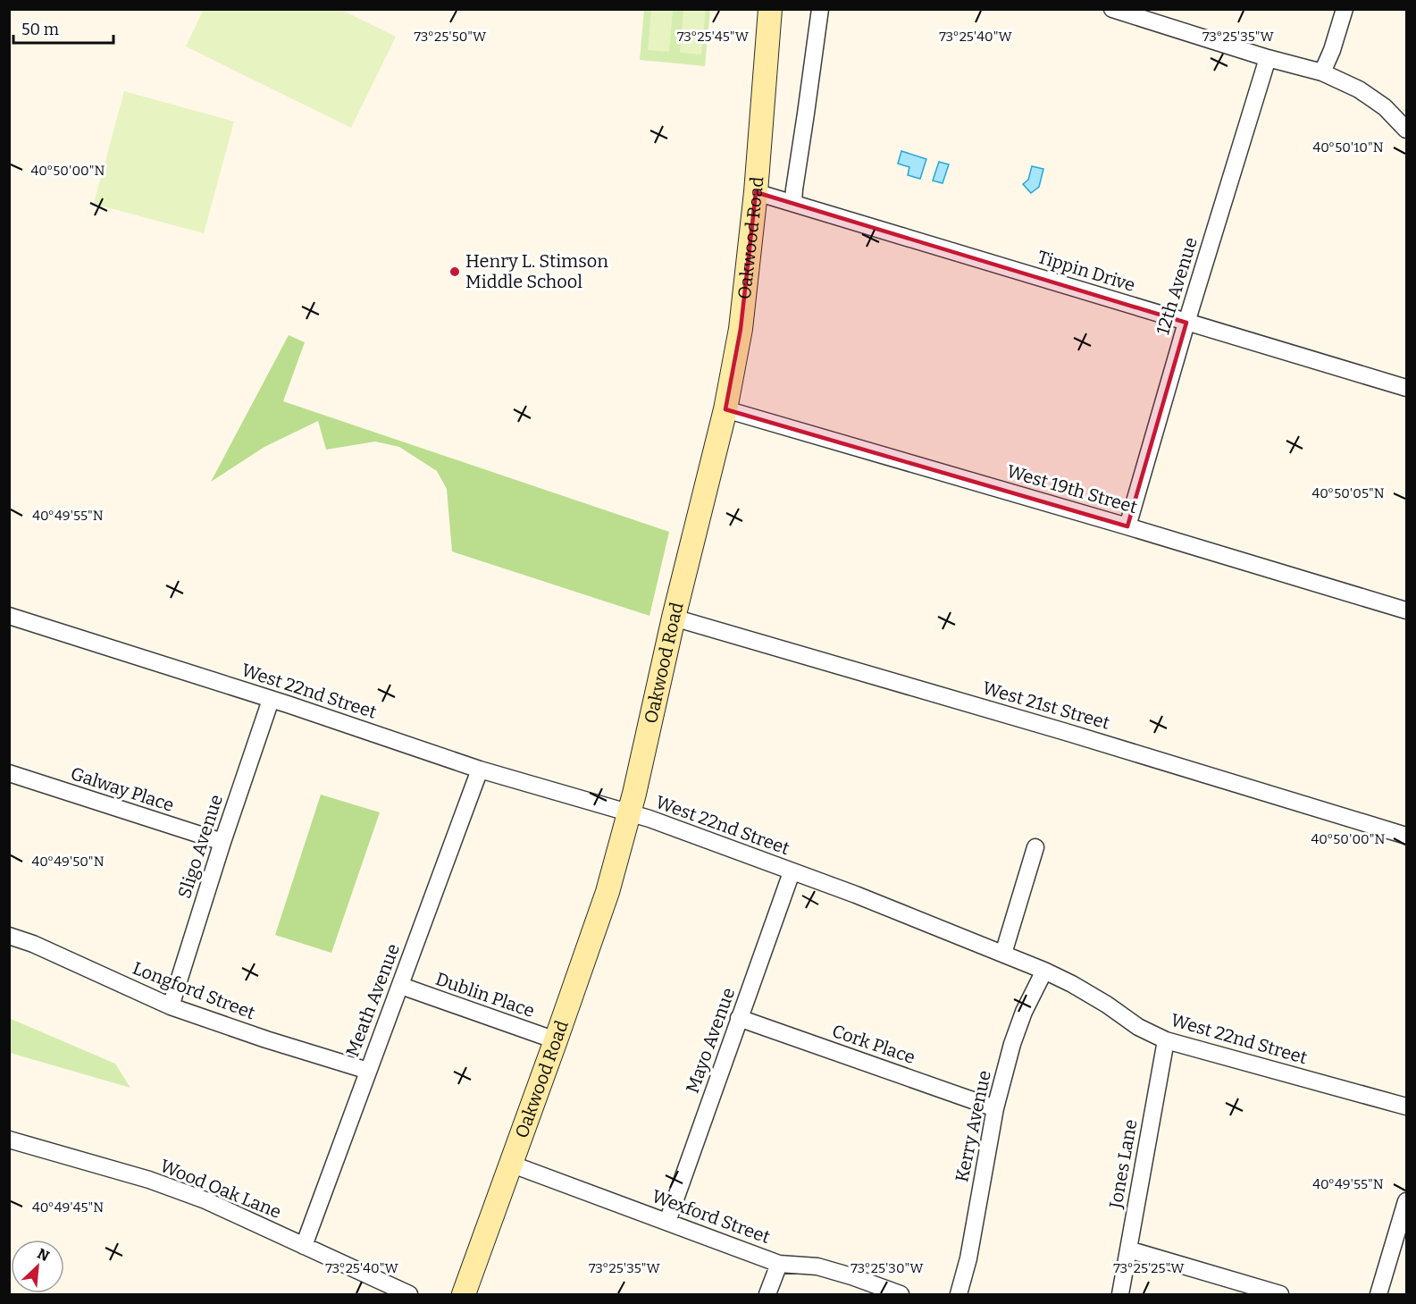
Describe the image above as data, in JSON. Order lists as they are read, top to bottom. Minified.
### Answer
{"streets":{"main road":["Oakwood Road"],"street":["Tippin Drive","12th Avenue","West 19th Street","West 22nd Street","West 21st Street","Galway Place","Sligo Avenue","Longford Street","Dublin Place","Meath Avenue","Mayo Avenue","Cork Place","Kerry Avenue","Jones Lane","Wood Oak Lane","Wexford Street"]},"crossings":[["Oakwood Road","Tippin Drive"],["Oakwood Road","West 19th Street"],["Oakwood Road","West 22nd Street"],["Oakwood Road","West 21st Street"],["Oakwood Road","Dublin Place"],["Oakwood Road","Wexford Street"],["Tippin Drive","12th Avenue"],["12th Avenue","West 19th Street"],["West 22nd Street","Sligo Avenue"],["West 22nd Street","Meath Avenue"],["West 22nd Street","Mayo Avenue"],["West 22nd Street","Kerry Avenue"],["West 22nd Street","Jones Lane"],["Galway Place","Sligo Avenue"],["Sligo Avenue","Longford Street"],["Longford Street","Meath Avenue"],["Dublin Place","Meath Avenue"],["Meath Avenue","Wood Oak Lane"],["Mayo Avenue","Cork Place"],["Mayo Avenue","Wexford Street"],["Cork Place","Kerry Avenue"]],"places":["Henry L. Stimson Middle School"],"scale_bar":"50 m","north":"top right","coordinates":["73°25'50\"W","73°25'45\"W","73°25'40\"W","73°25'35\"W","40°50'10\"N","40°50'00\"N","40°50'05\"N","40°49'55\"N","40°49'50\"N","40°49'45\"N","73°25'30\"W","73°25'25\"W"]}
